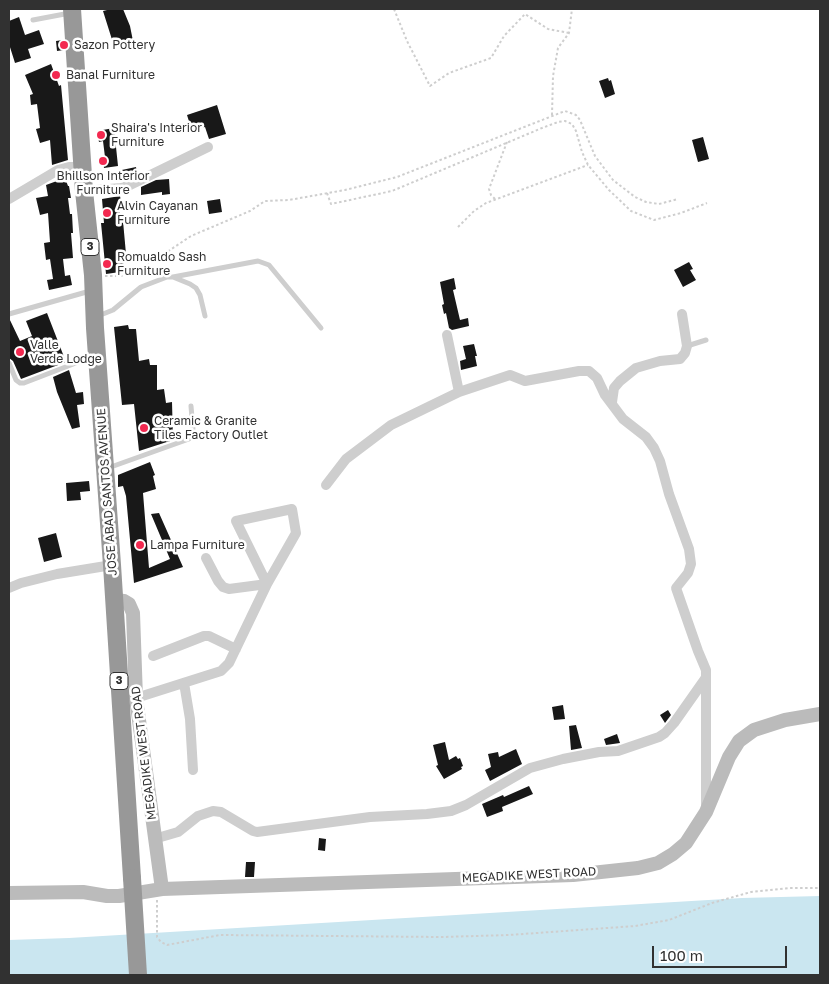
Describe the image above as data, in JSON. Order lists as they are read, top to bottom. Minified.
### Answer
{"streets":{"highway":["3","JOSE ABAD SANTOS AVENUE"],"street":["MEGADIKE WEST ROAD"]},"crossings":[["JOSE ABAD SANTOS AVENUE","MEGADIKE WEST ROAD"]],"places":["Sazon Pottery","Banal Furniture","Shaira's Interior Furniture","Bhillson Interior Furniture","Alvin Cayanan Furniture","Romualdo Sash Furniture","Valle Verde Lodge","Ceramic & Granite Tiles Factory Outlet","Lampa Furniture"],"scale_bar":"100 m"}
